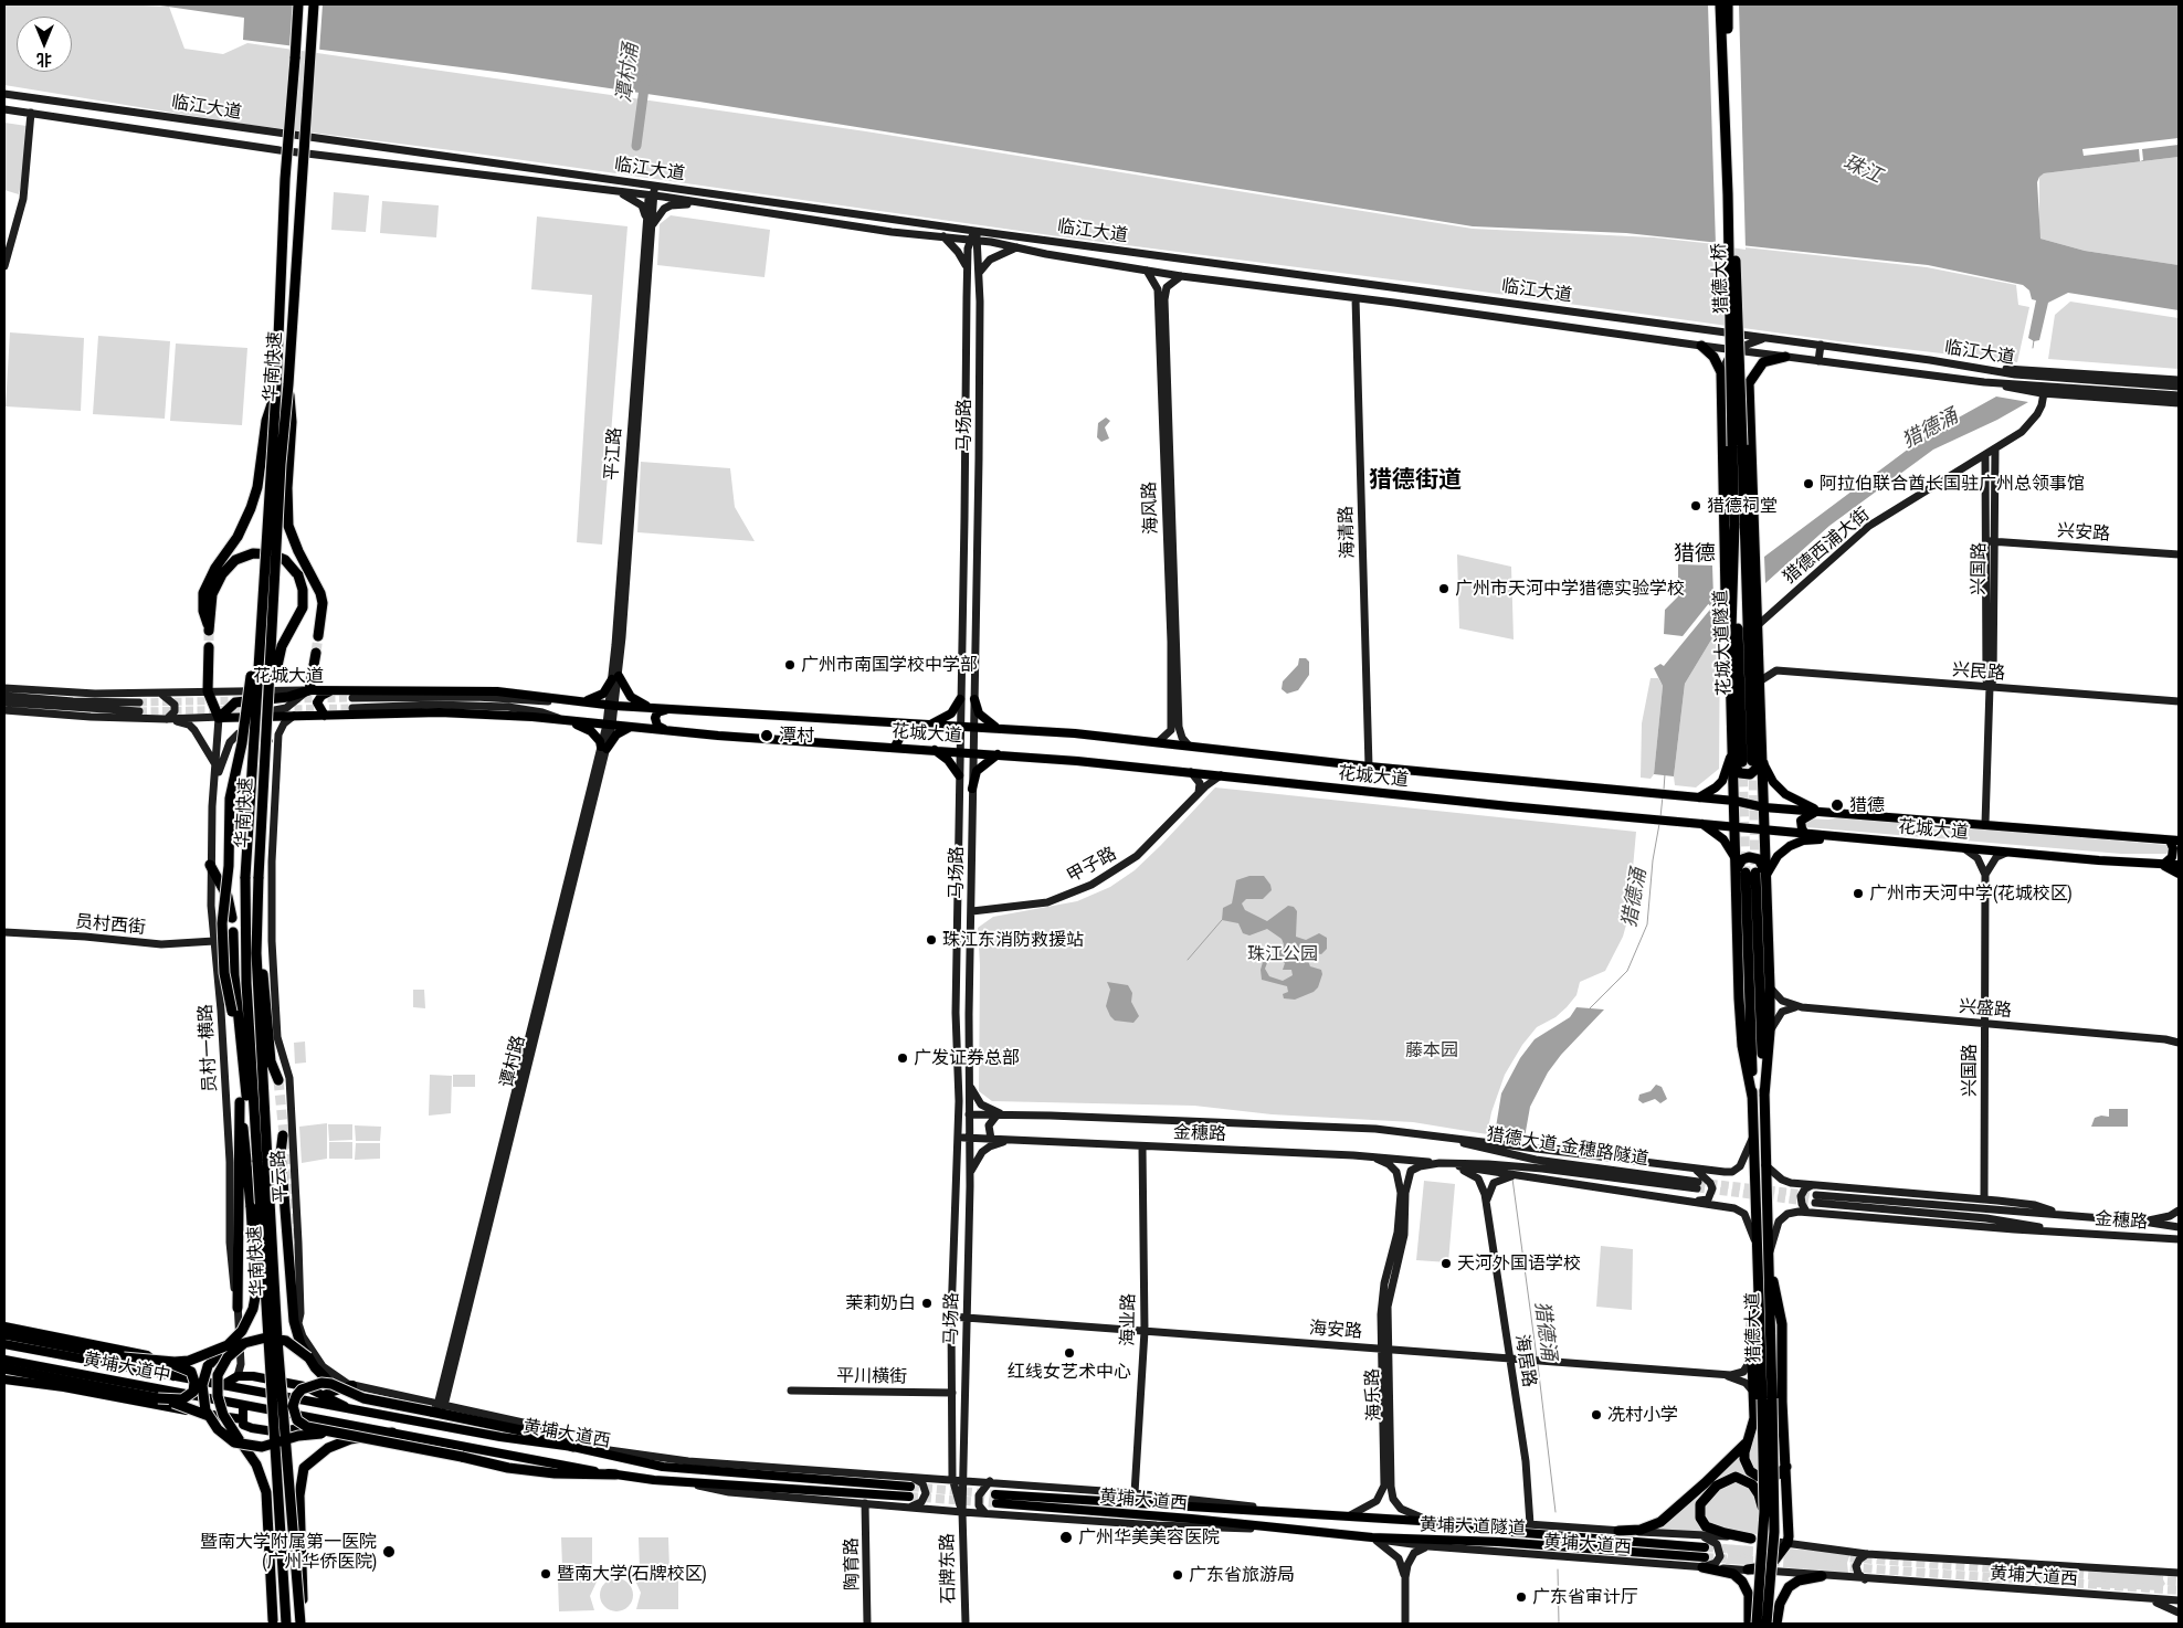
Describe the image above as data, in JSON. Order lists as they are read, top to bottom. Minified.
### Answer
{"streets":{"highway":["猎德大桥","华南快速","花城大道隧道","猎德大道"],"main road":["临江大道","马场路","平江路","海风路","海清路","兴安路","猎德西浦大街","兴国路","兴民路","花城大道","甲子路","员村西街","兴盛路","员村一横路","谭村路","金穗路","猎德大道-金穗路隧道","平云路","海业路","海安路","海居路","黄埔大道中","平川横街","海乐路","黄埔大道西","黄埔大道隧道","陶育路","石牌东路"]},"crossings":[["临江大道","马场路"],["临江大道","平江路"],["临江大道","海风路"],["临江大道","海清路"],["猎德大桥","花城大道隧道"],["马场路","花城大道"],["马场路","甲子路"],["马场路","金穗路"],["马场路","海安路"],["马场路","平川横街"],["马场路","石牌东路"],["平江路","花城大道"],["平江路","谭村路"],["海风路","花城大道"],["海清路","花城大道"],["兴安路","兴国路"],["猎德西浦大街","兴国路"],["兴国路","兴民路"],["兴国路","花城大道"],["兴国路","兴盛路"],["花城大道","甲子路"],["花城大道","员村一横路"],["花城大道","谭村路"],["花城大道","平云路"],["员村西街","员村一横路"],["谭村路","平云路"],["金穗路","猎德大道-金穗路隧道"],["金穗路","海业路"],["金穗路","海居路"],["金穗路","海乐路"],["平云路","黄埔大道西"],["海业路","海安路"],["海安路","海居路"],["海安路","海乐路"],["海居路","海乐路"],["海居路","黄埔大道西"],["黄埔大道中","黄埔大道西"],["海乐路","黄埔大道西"],["海乐路","黄埔大道隧道"],["黄埔大道西","黄埔大道隧道"]],"districts":["猎德街道","猎德"],"water":["潭村涌","珠江","猎德涌"],"parks":["珠江公园","藤本园"],"places":["阿拉伯联合酋长国驻广州总领事馆","猎德祠堂","广州市天河中学猎德实验学校","广州市南国学校中学部","潭村","猎德","广州市天河中学(花城校区)","珠江东消防救援站","广发证券总部","天河外国语学校","茉莉奶白","红线女艺术中心","冼村小学","广州华美美容医院","暨南大学附属第一医院 (广州华侨医院)","暨南大学(石牌校区)","广东省旅游局","广东省审计厅"],"north":"bottom"}
